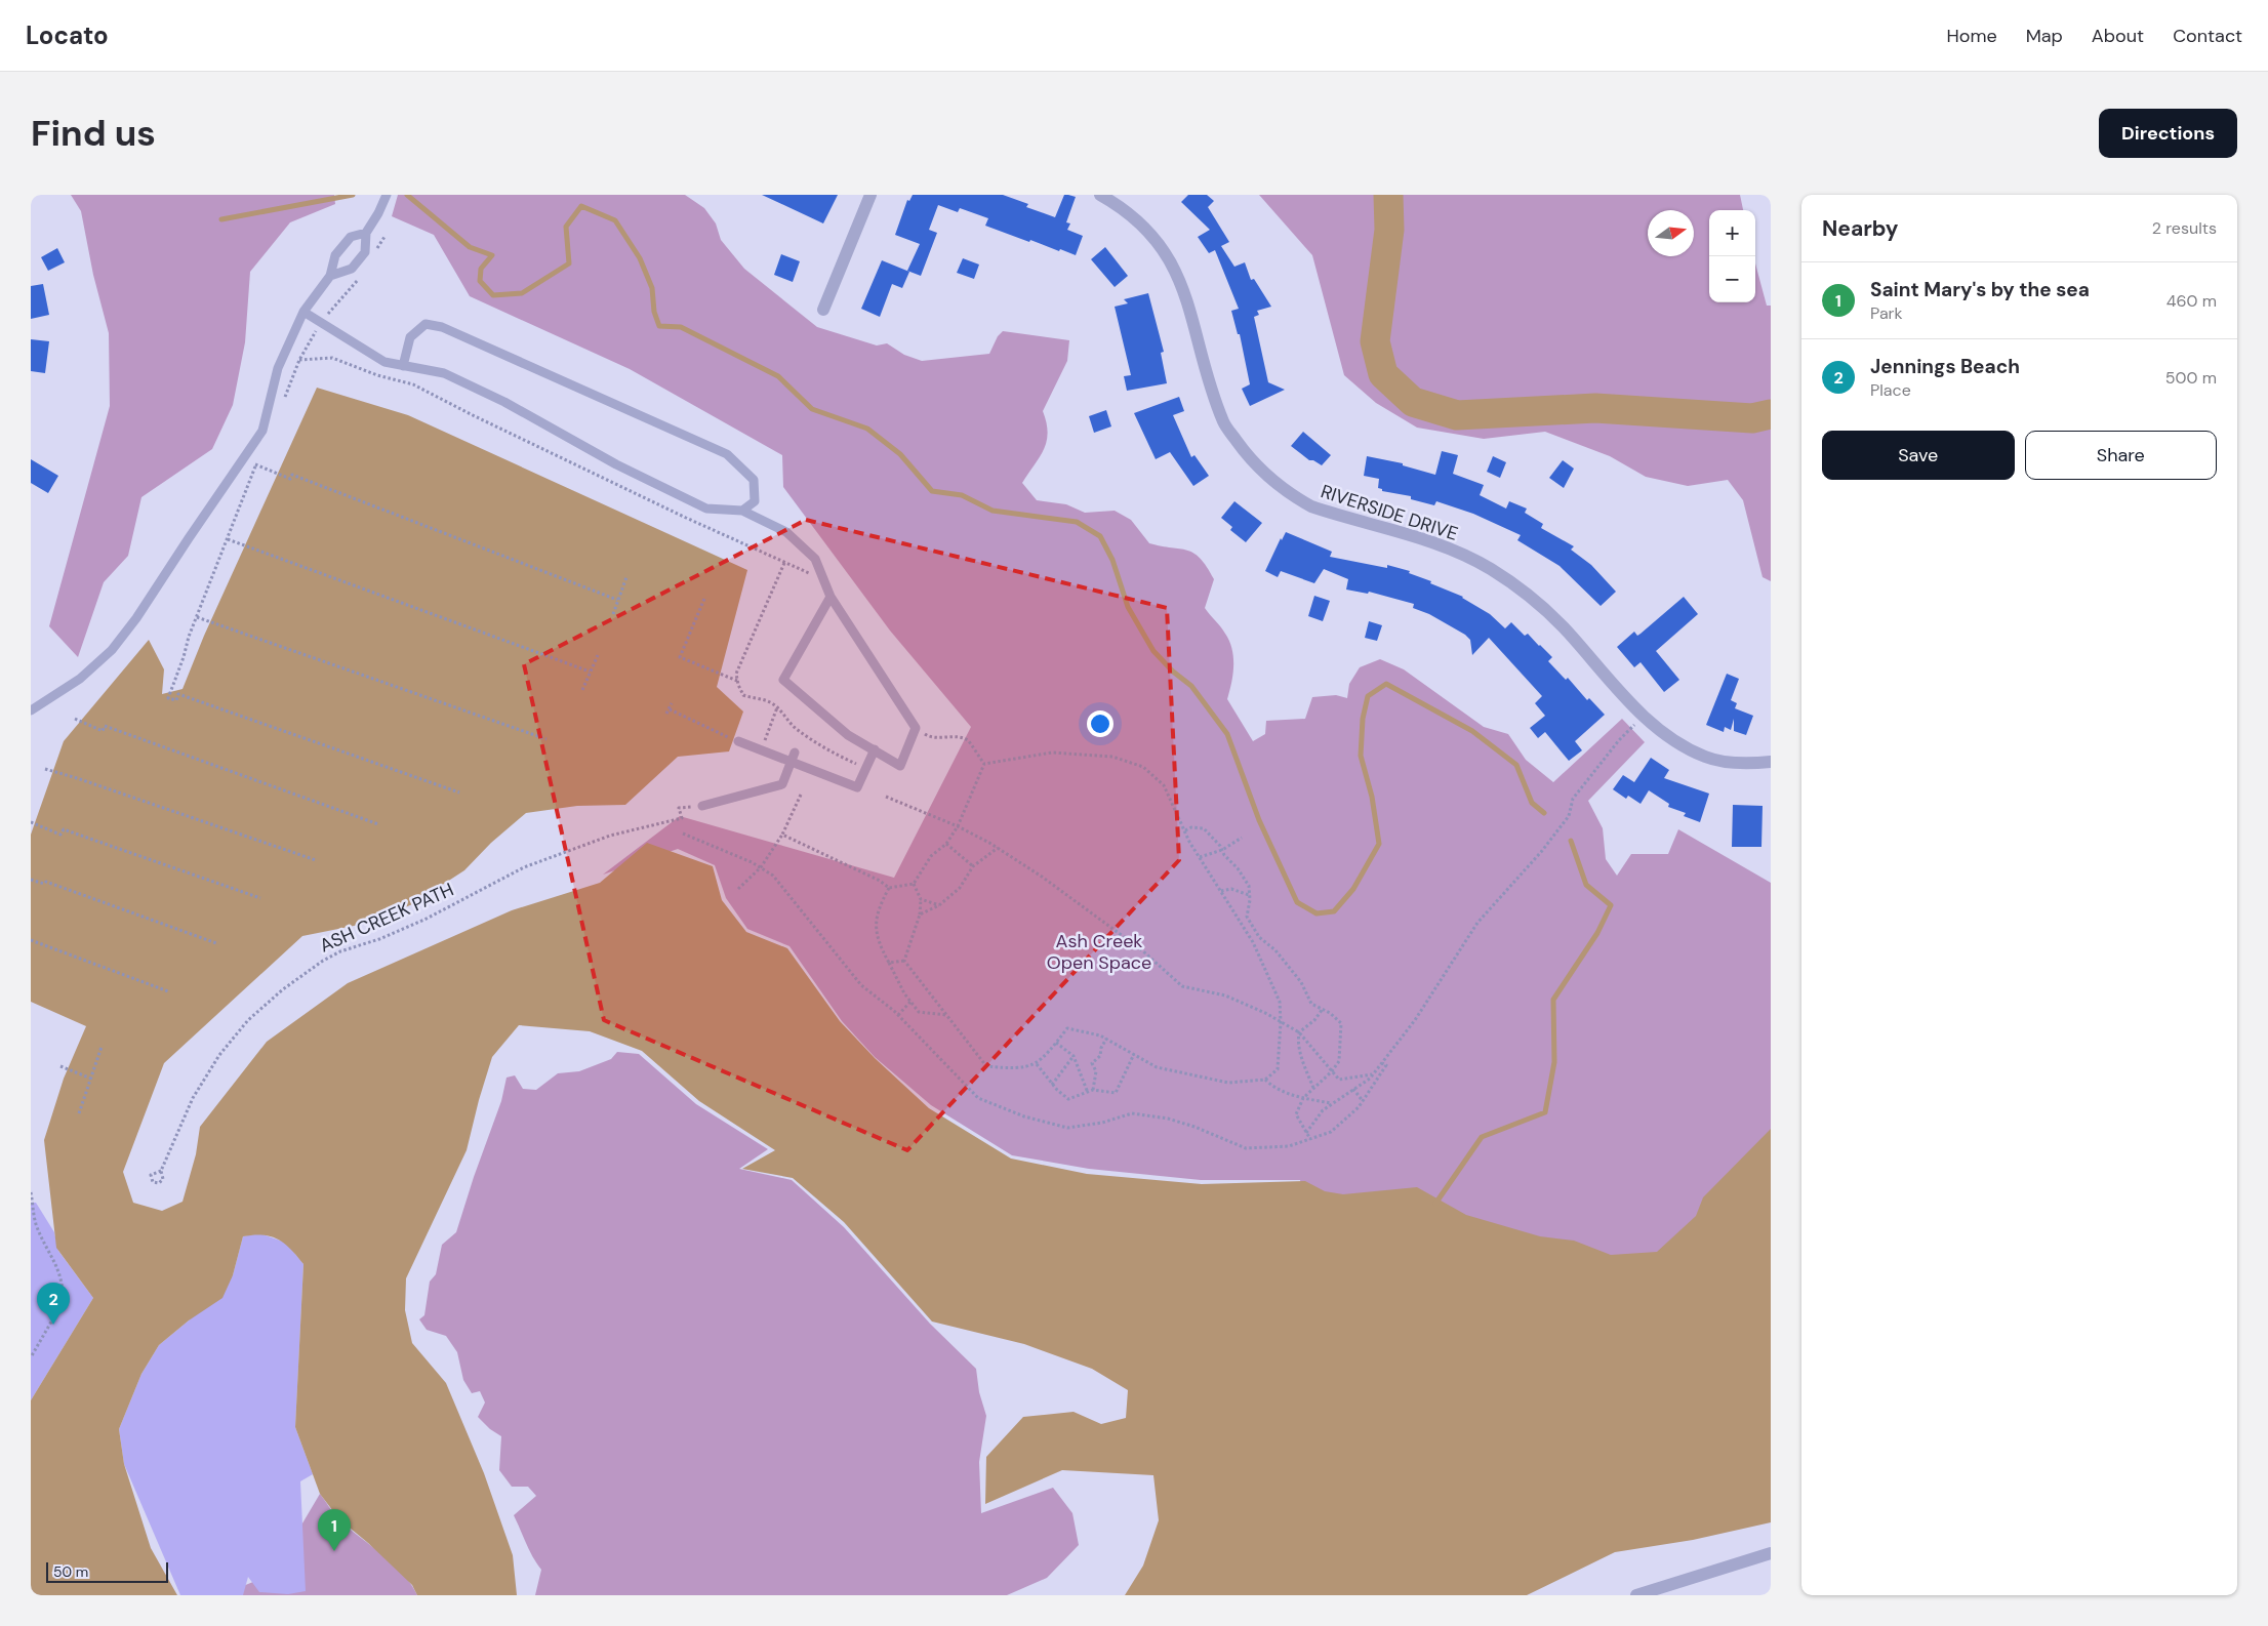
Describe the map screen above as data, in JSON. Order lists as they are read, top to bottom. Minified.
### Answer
{"streets":{"street":["RIVERSIDE DRIVE"],"path":["ASH CREEK PATH"]},"parks":["Ash Creek Open Space"],"scale_bar":"50 m","north":"right","page":{"header":"Locato","nav":["Home","Map","About","Contact"],"buttons":["Directions",["Save","Share"]],"title":"Find us","heading":["Nearby","2 results"],"map_buttons":["+","−"],"list":[{"mark":"1","name":"Saint Mary's by the sea","note":"Park","value":"460 m"},{"mark":"2","name":"Jennings Beach","note":"Place","value":"500 m"}],"pins":["2","1"],"scale":"50 m"}}
